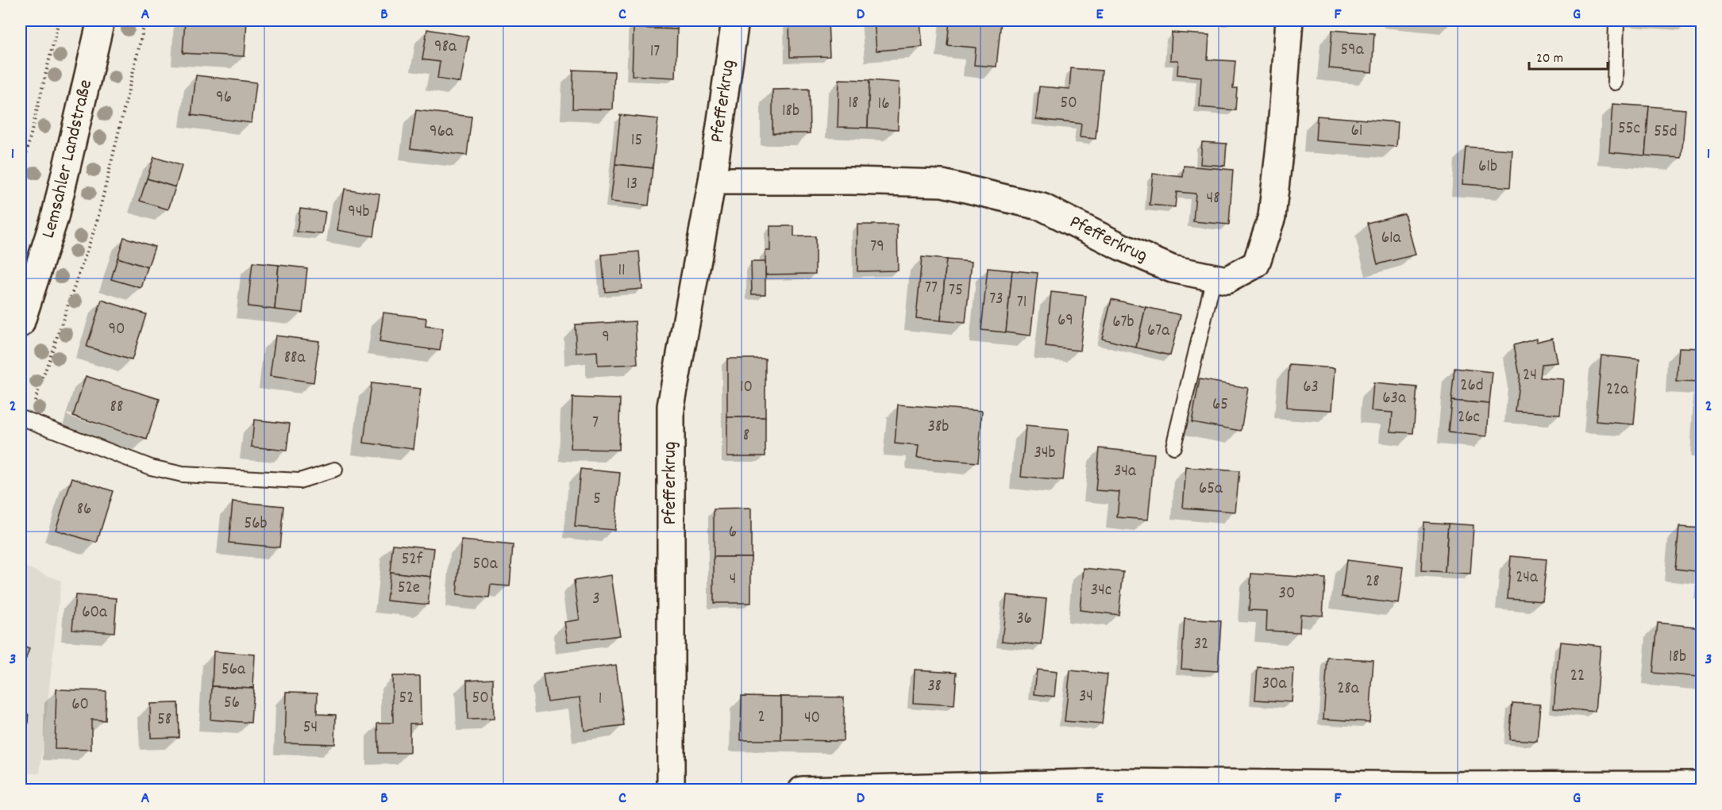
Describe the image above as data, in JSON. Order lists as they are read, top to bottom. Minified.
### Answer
{"streets":{"street":["Pfefferkrug","Lemsahler Landstraße"]},"house_numbers":["98a","59a","17","96","18","50","16","18b","55c","61","96a","55d","15","61b","13","48","94b","61a","79","11","77","75","73","71","69","67b","90","67a","9","88a","24","26d","10","63","22a","63a","65","88","26c","7","38b","8","34b","34a","65a","5","86","56b","6","52f","50a","24a","4","28","52e","34c","30","3","60a","36","32","18b","56a","22","30a","38","28a","34","52","50","1","56","60","2","40","58","54"],"scale_bar":"20 m","grid":{"columns":["A","B","C","D","E","F","G"],"rows":["1","2","3"]}}
